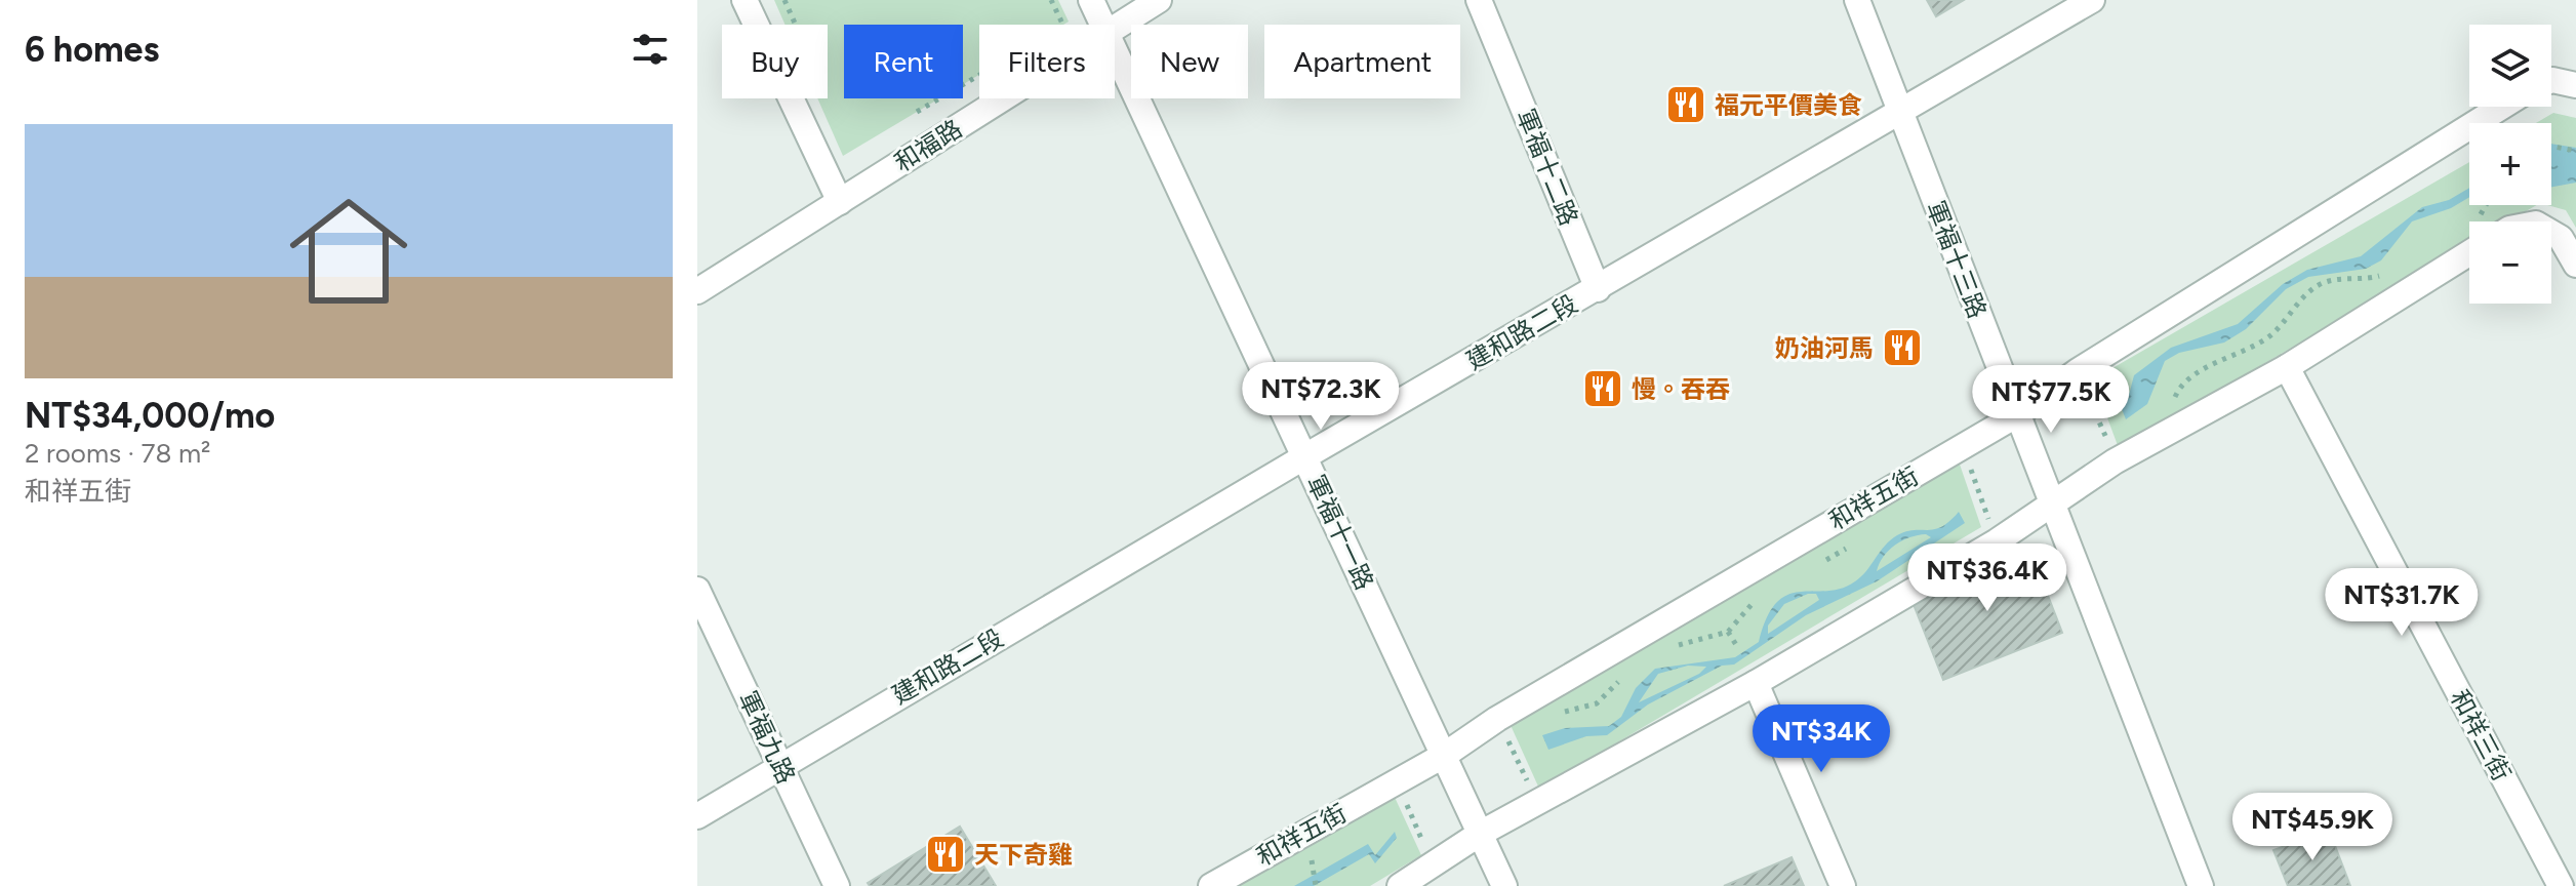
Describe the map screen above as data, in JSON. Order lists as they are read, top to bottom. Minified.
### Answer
{"streets":{"street":["和福路","軍福十二路","軍福十三路","建和路二段","和祥五街","軍福十一路","和祥三街","軍福九路"]},"crossings":[["軍福十二路","建和路二段"],["軍福十三路","建和路二段"],["軍福十三路","和祥五街"],["建和路二段","軍福十一路"],["建和路二段","軍福九路"],["和祥五街","軍福十一路"]],"places":{"restaurant":["福元平價美食","奶油河馬","慢。吞吞","天下奇雞"]},"page":{"heading":"6 homes","map_buttons":["+","−"],"chip":["Buy","Rent","Filters","New","Apartment"],"list":[{"name":"NT$34,000/mo","note":"2 rooms · 78 m² · 和祥五街"}],"price":["NT$72.3K","NT$77.5K","NT$36.4K","NT$31.7K","NT$34K","NT$45.9K"]}}
